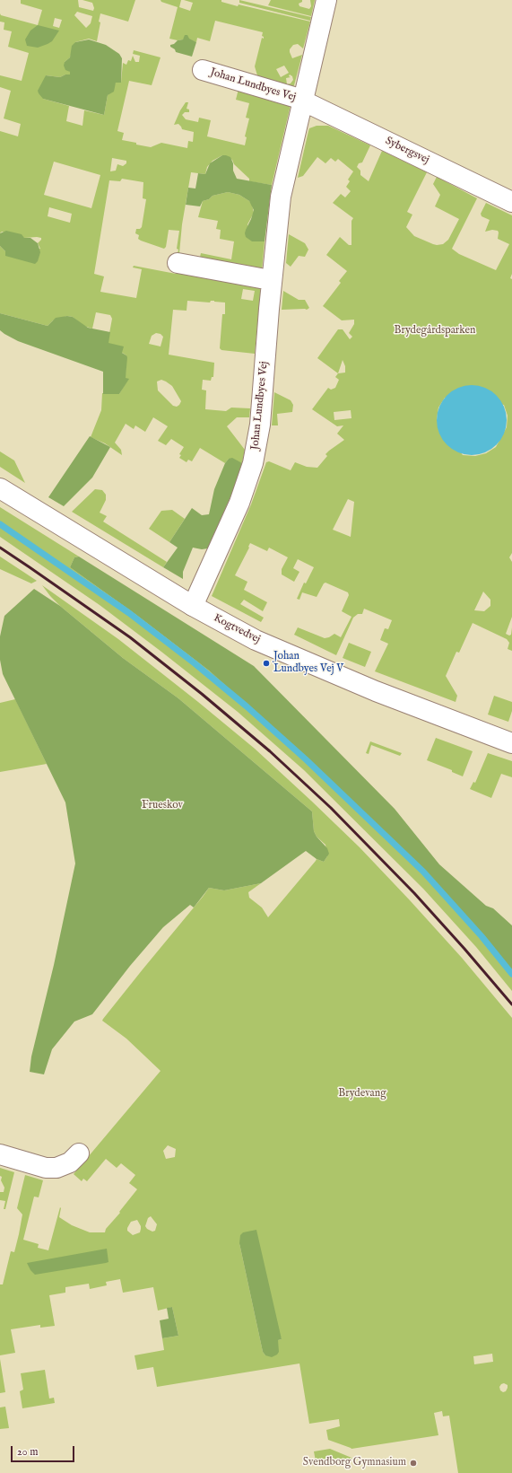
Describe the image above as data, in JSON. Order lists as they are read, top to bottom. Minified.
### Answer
{"streets":{"street":["Johan Lundbyes Vej","Sybergsvej","Kogtvedvej"]},"crossings":[["Johan Lundbyes Vej","Sybergsvej"],["Johan Lundbyes Vej","Kogtvedvej"]],"parks":["Brydegårdsparken","Frueskov","Brydevang"],"places":["Johan Lundbyes Vej V","Svendborg Gymnasium"],"scale_bar":"20 m"}
